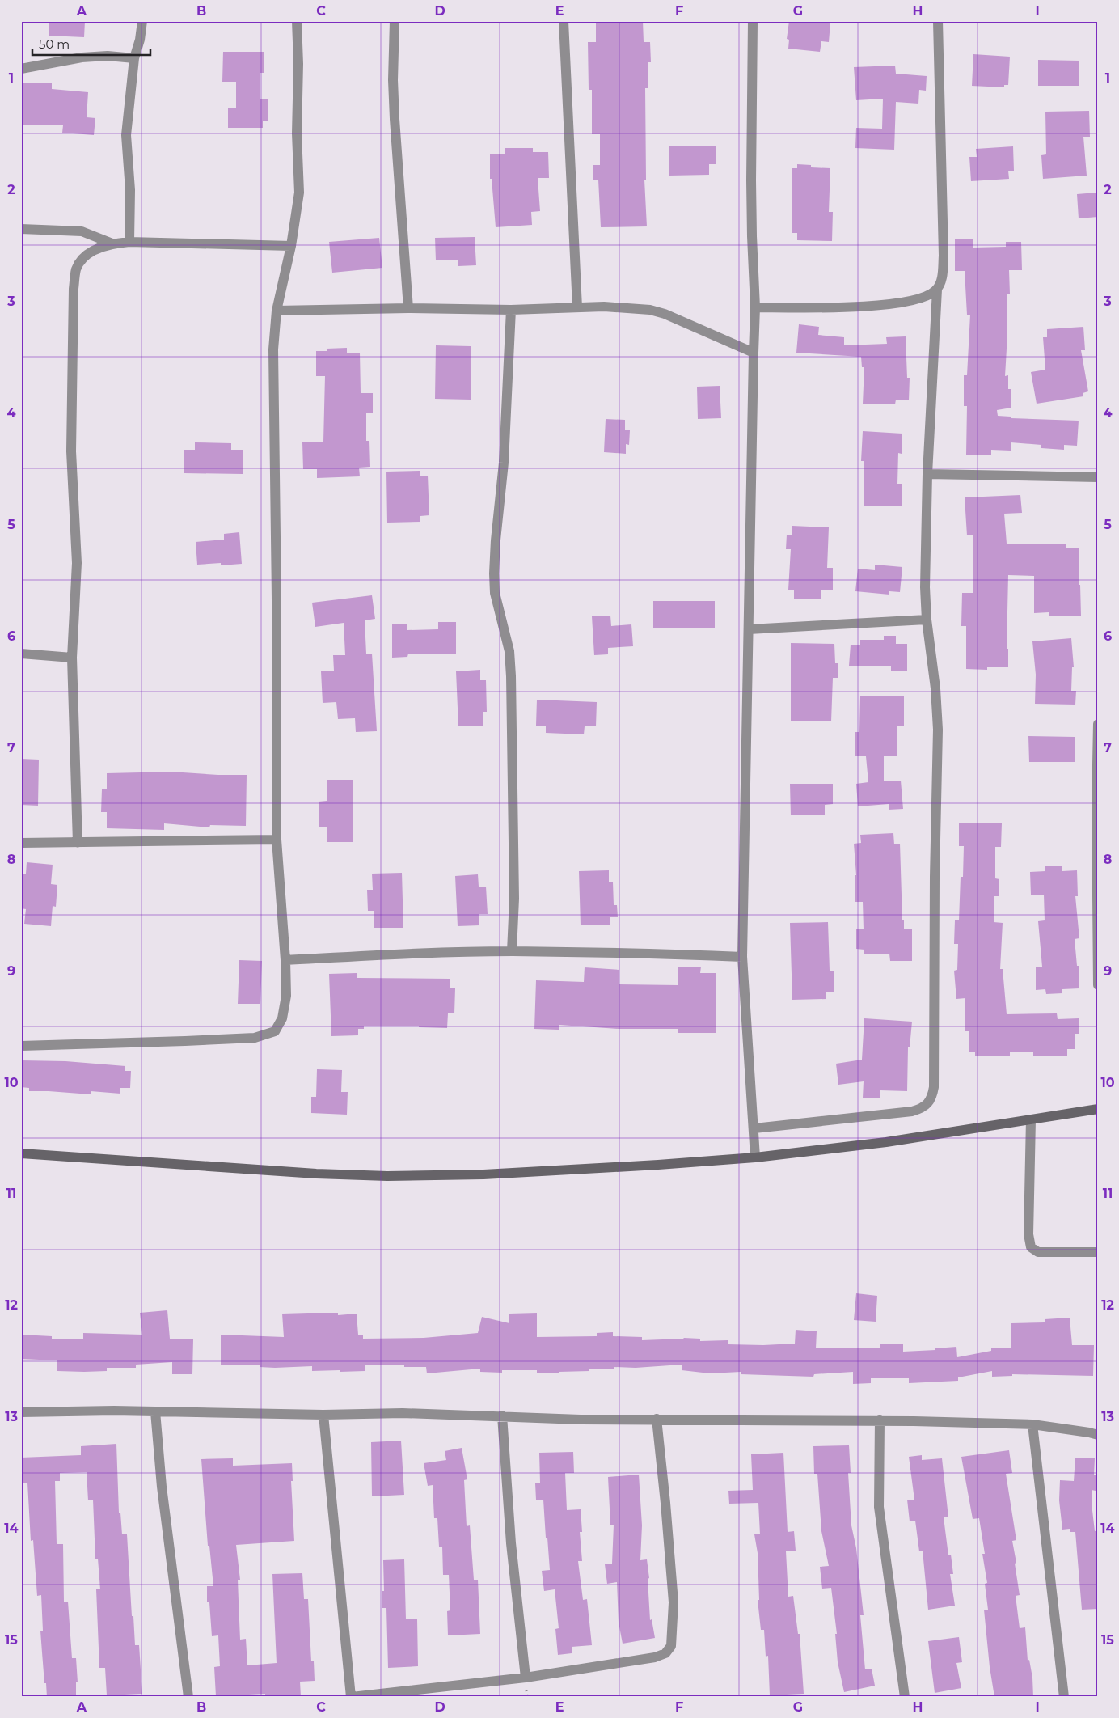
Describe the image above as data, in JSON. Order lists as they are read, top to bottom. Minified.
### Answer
{"scale_bar":"50 m","grid":{"columns":["A","B","C","D","E","F","G","H","I"],"rows":["1","2","3","4","5","6","7","8","9","10","11","12","13","14","15"]}}
